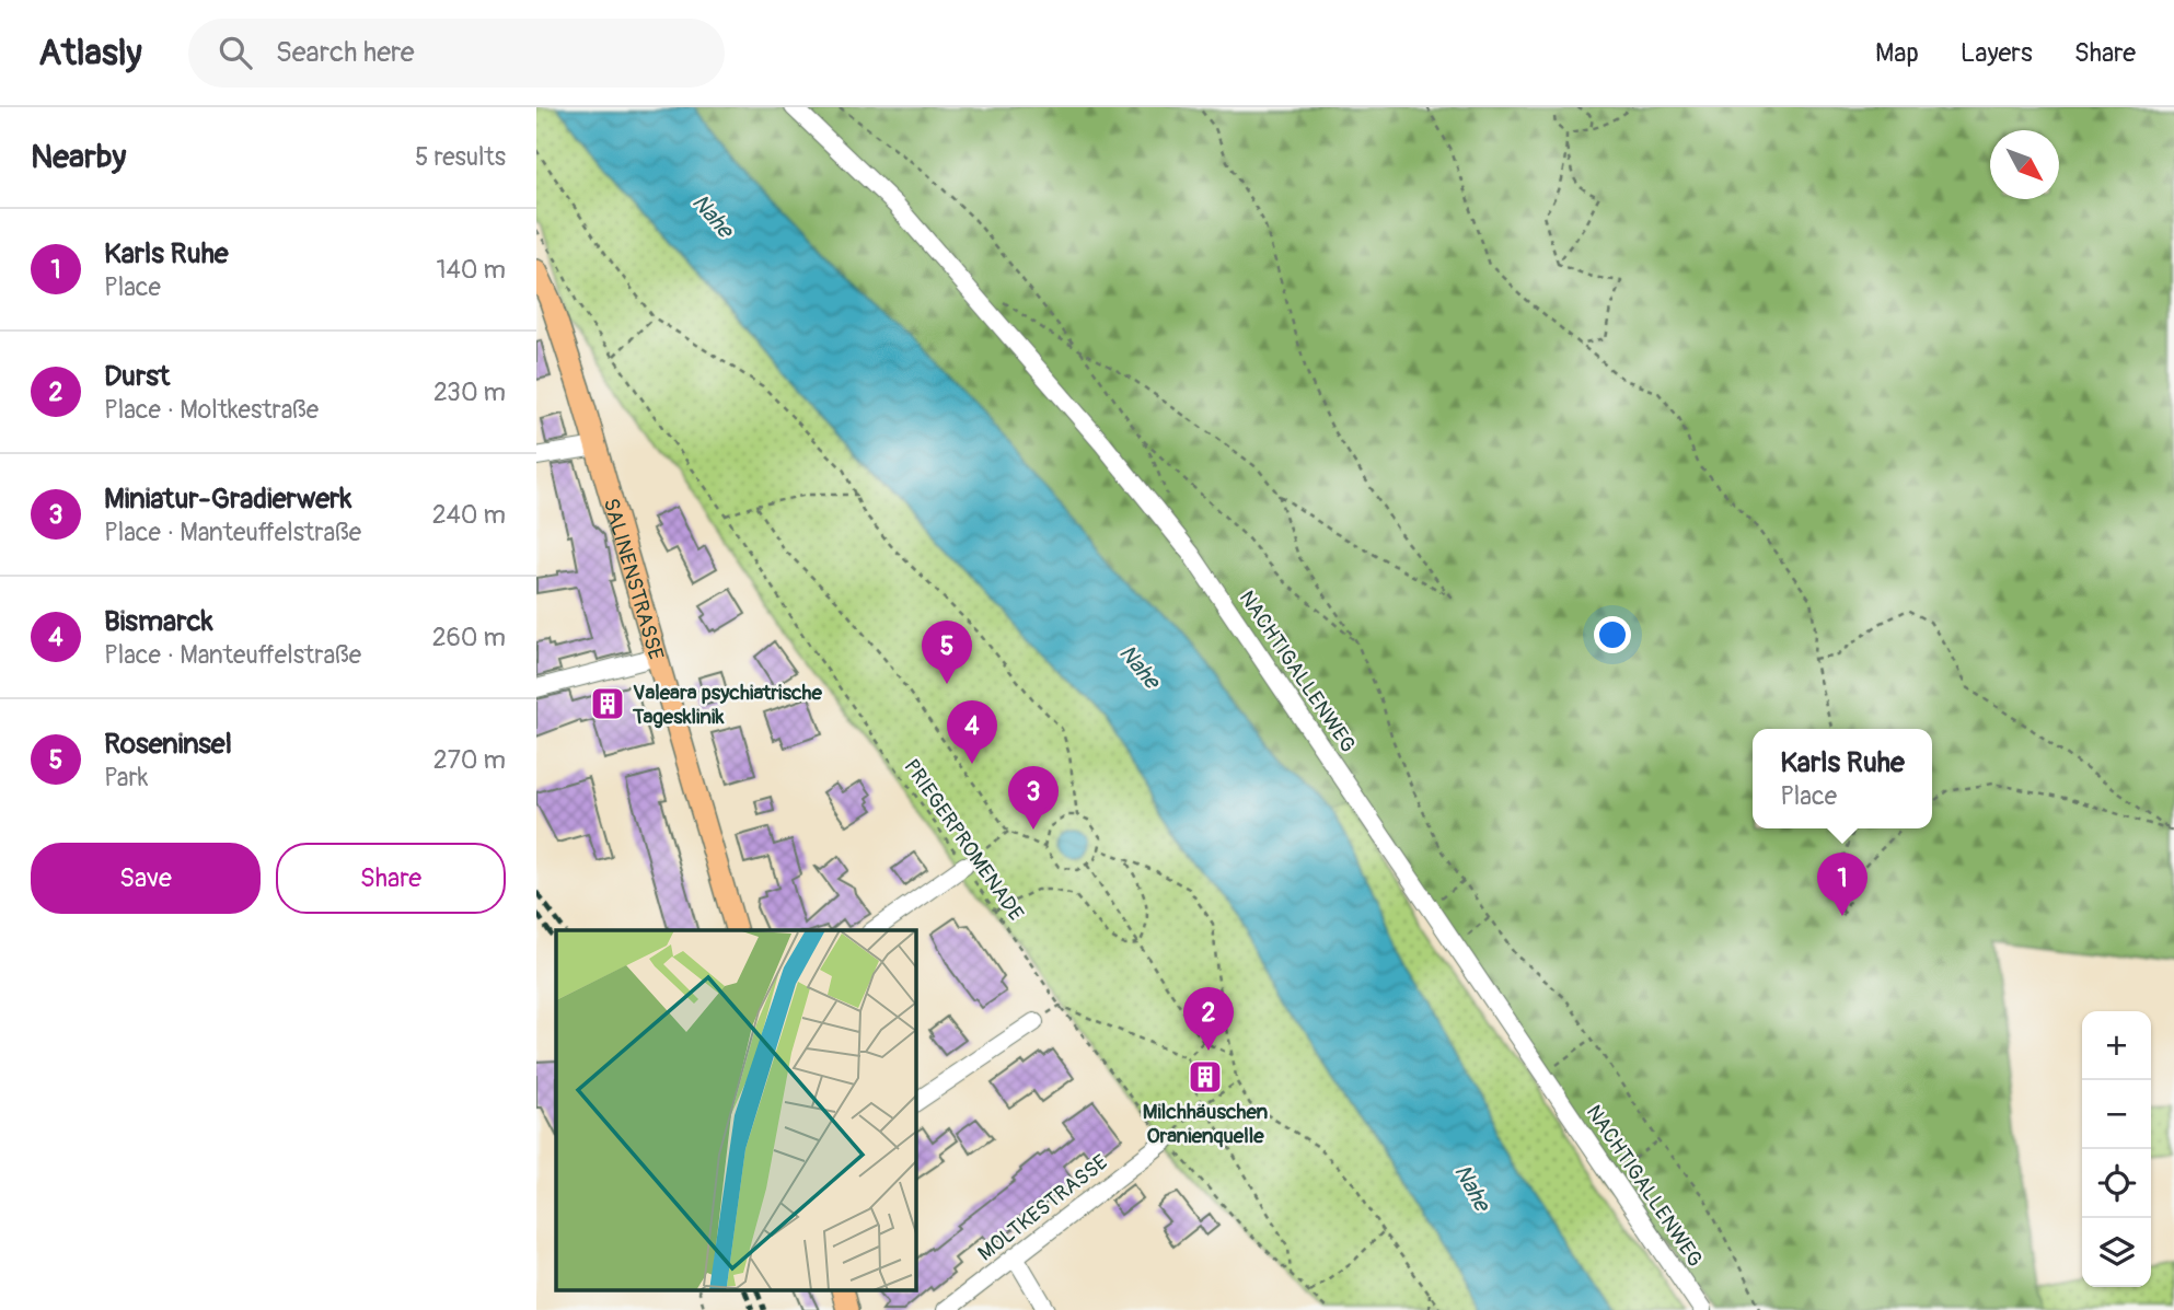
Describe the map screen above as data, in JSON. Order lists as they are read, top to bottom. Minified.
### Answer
{"streets":{"main road":["SALINENSTRASSE"],"street":["NACHTIGALLENWEG","MOLTKESTRASSE"],"path":["PRIEGERPROMENADE"]},"crossings":[["PRIEGERPROMENADE","MOLTKESTRASSE"]],"water":["Nahe"],"places":{"building":["Valeara psychiatrische Tagesklinik","Milchhäuschen Oranienquelle"]},"north":"bottom right","page":{"header":"Atlasly","search":"Search here","nav":["Map","Layers","Share"],"heading":["Nearby","5 results"],"list":[{"mark":"1","name":"Karls Ruhe","note":"Place","value":"140 m"},{"mark":"2","name":"Durst","note":"Place · Moltkestraße","value":"230 m"},{"mark":"3","name":"Miniatur-Gradierwerk","note":"Place · Manteuffelstraße","value":"240 m"},{"mark":"4","name":"Bismarck","note":"Place · Manteuffelstraße","value":"260 m"},{"mark":"5","name":"Roseninsel","note":"Park","value":"270 m"}],"pins":["5","4","3","1","2"],"popup":["Karls Ruhe","Place"],"buttons":["Save","Share"],"map_buttons":["+","−"]}}
